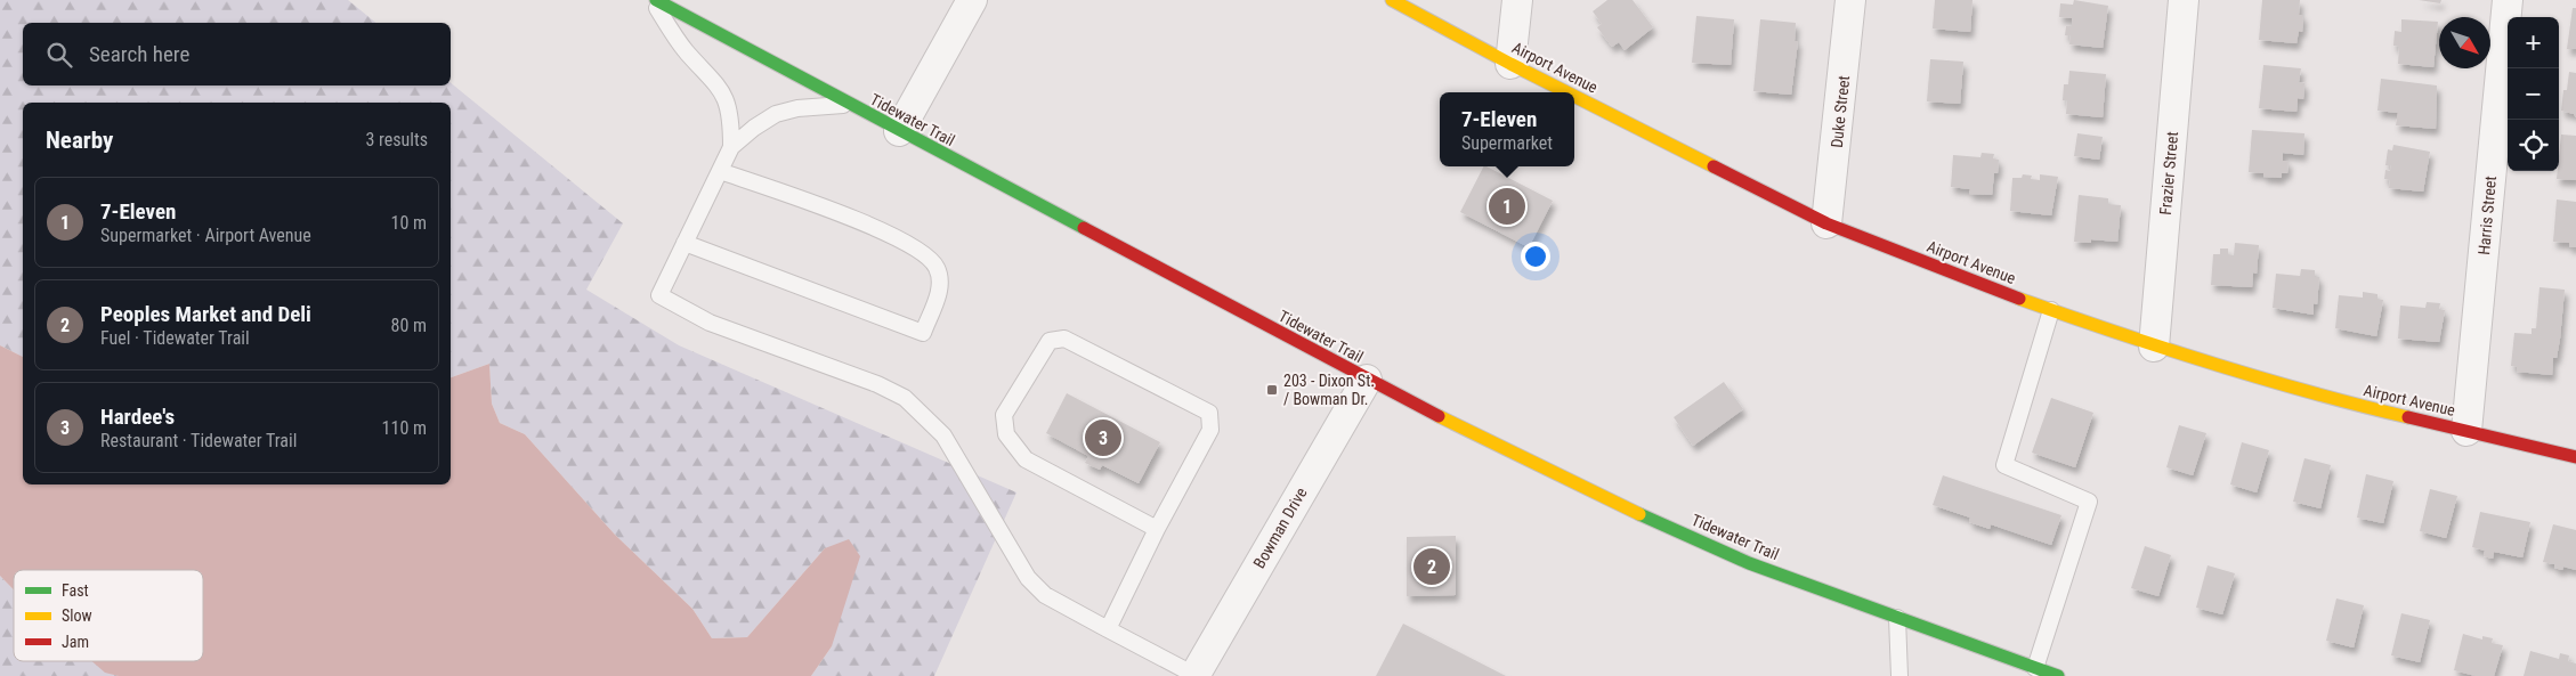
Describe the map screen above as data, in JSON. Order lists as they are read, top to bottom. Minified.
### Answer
{"streets":{"main road":["Airport Avenue","Tidewater Trail"],"street":["Duke Street","Frazier Street","Harris Street","Bowman Drive"]},"crossings":[["Airport Avenue","Duke Street"],["Airport Avenue","Frazier Street"],["Airport Avenue","Harris Street"],["Tidewater Trail","Bowman Drive"]],"places":{"transit":["203 - Dixon St. / Bowman Dr."]},"legend":["Fast","Slow","Jam"],"north":"bottom right","page":{"map_buttons":["+","−"],"search":"Search here","popup":["7-Eleven","Supermarket"],"heading":["Nearby","3 results"],"list":[{"mark":"1","name":"7-Eleven","note":"Supermarket · Airport Avenue","value":"10 m"},{"mark":"2","name":"Peoples Market and Deli","note":"Fuel · Tidewater Trail","value":"80 m"},{"mark":"3","name":"Hardee's","note":"Restaurant · Tidewater Trail","value":"110 m"}],"pins":["1","3","2"]}}
